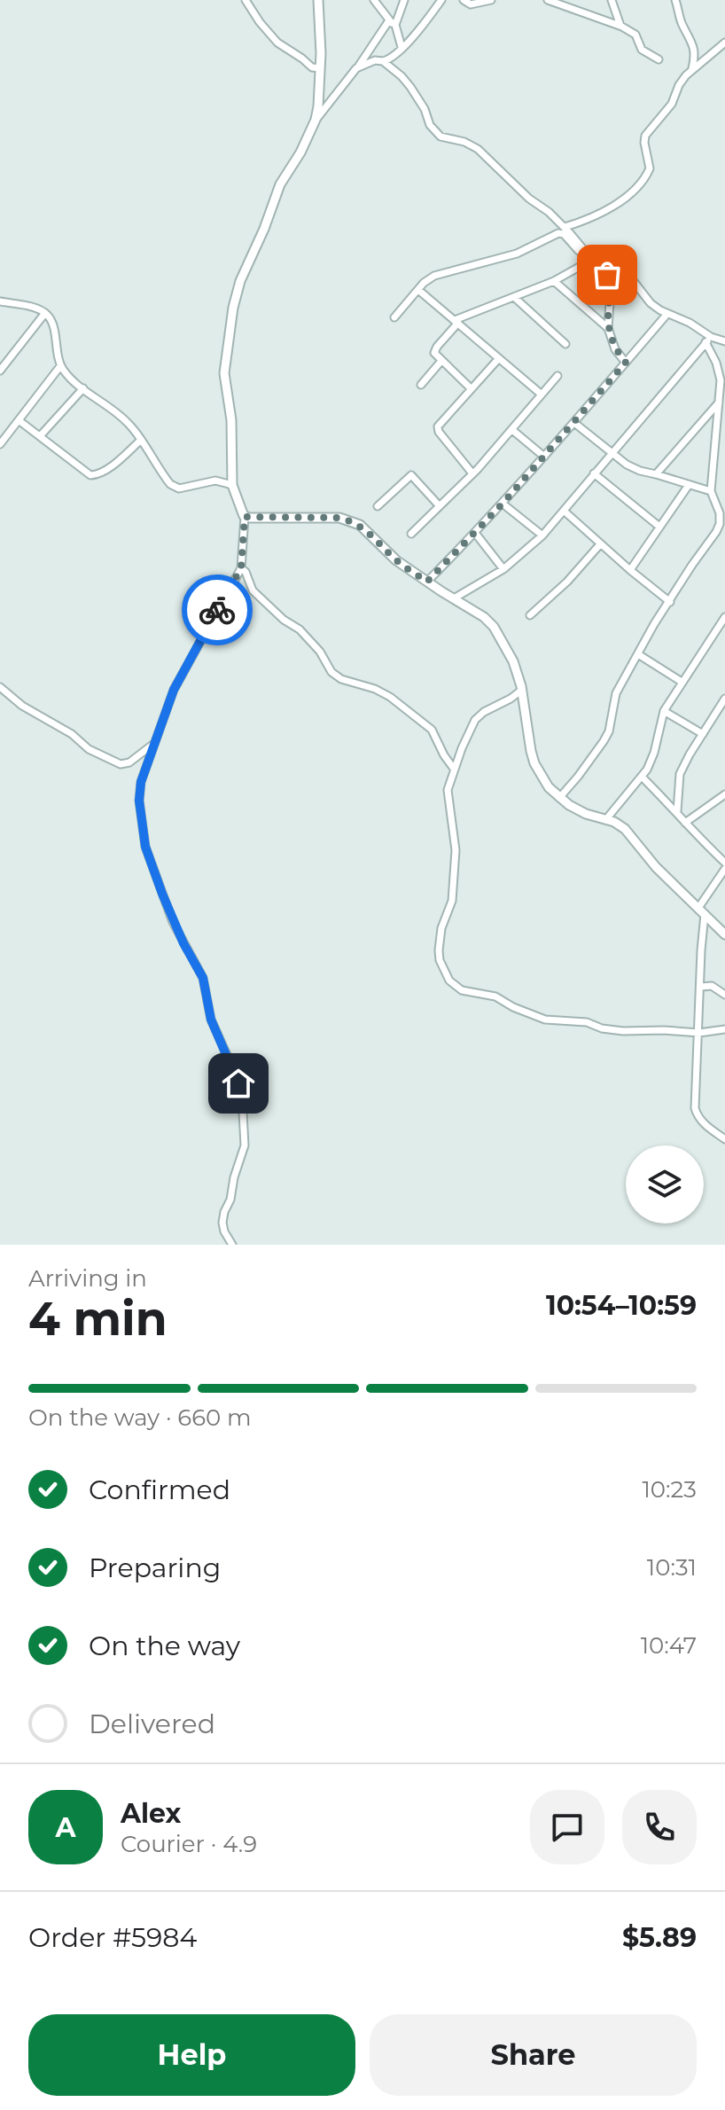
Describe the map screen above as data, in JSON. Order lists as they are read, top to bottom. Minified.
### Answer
{"page":{"heading":["4 min","Arriving in","10:54–10:59"],"panel":["Alex","Courier · 4.9","Order #5984","$5.89"],"bar":"On the way · 660 m","list":[["Confirmed","10:23"],["Preparing","10:31"],["On the way","10:47"],"Delivered"],"round":"A","buttons":["Help","Share"]}}
